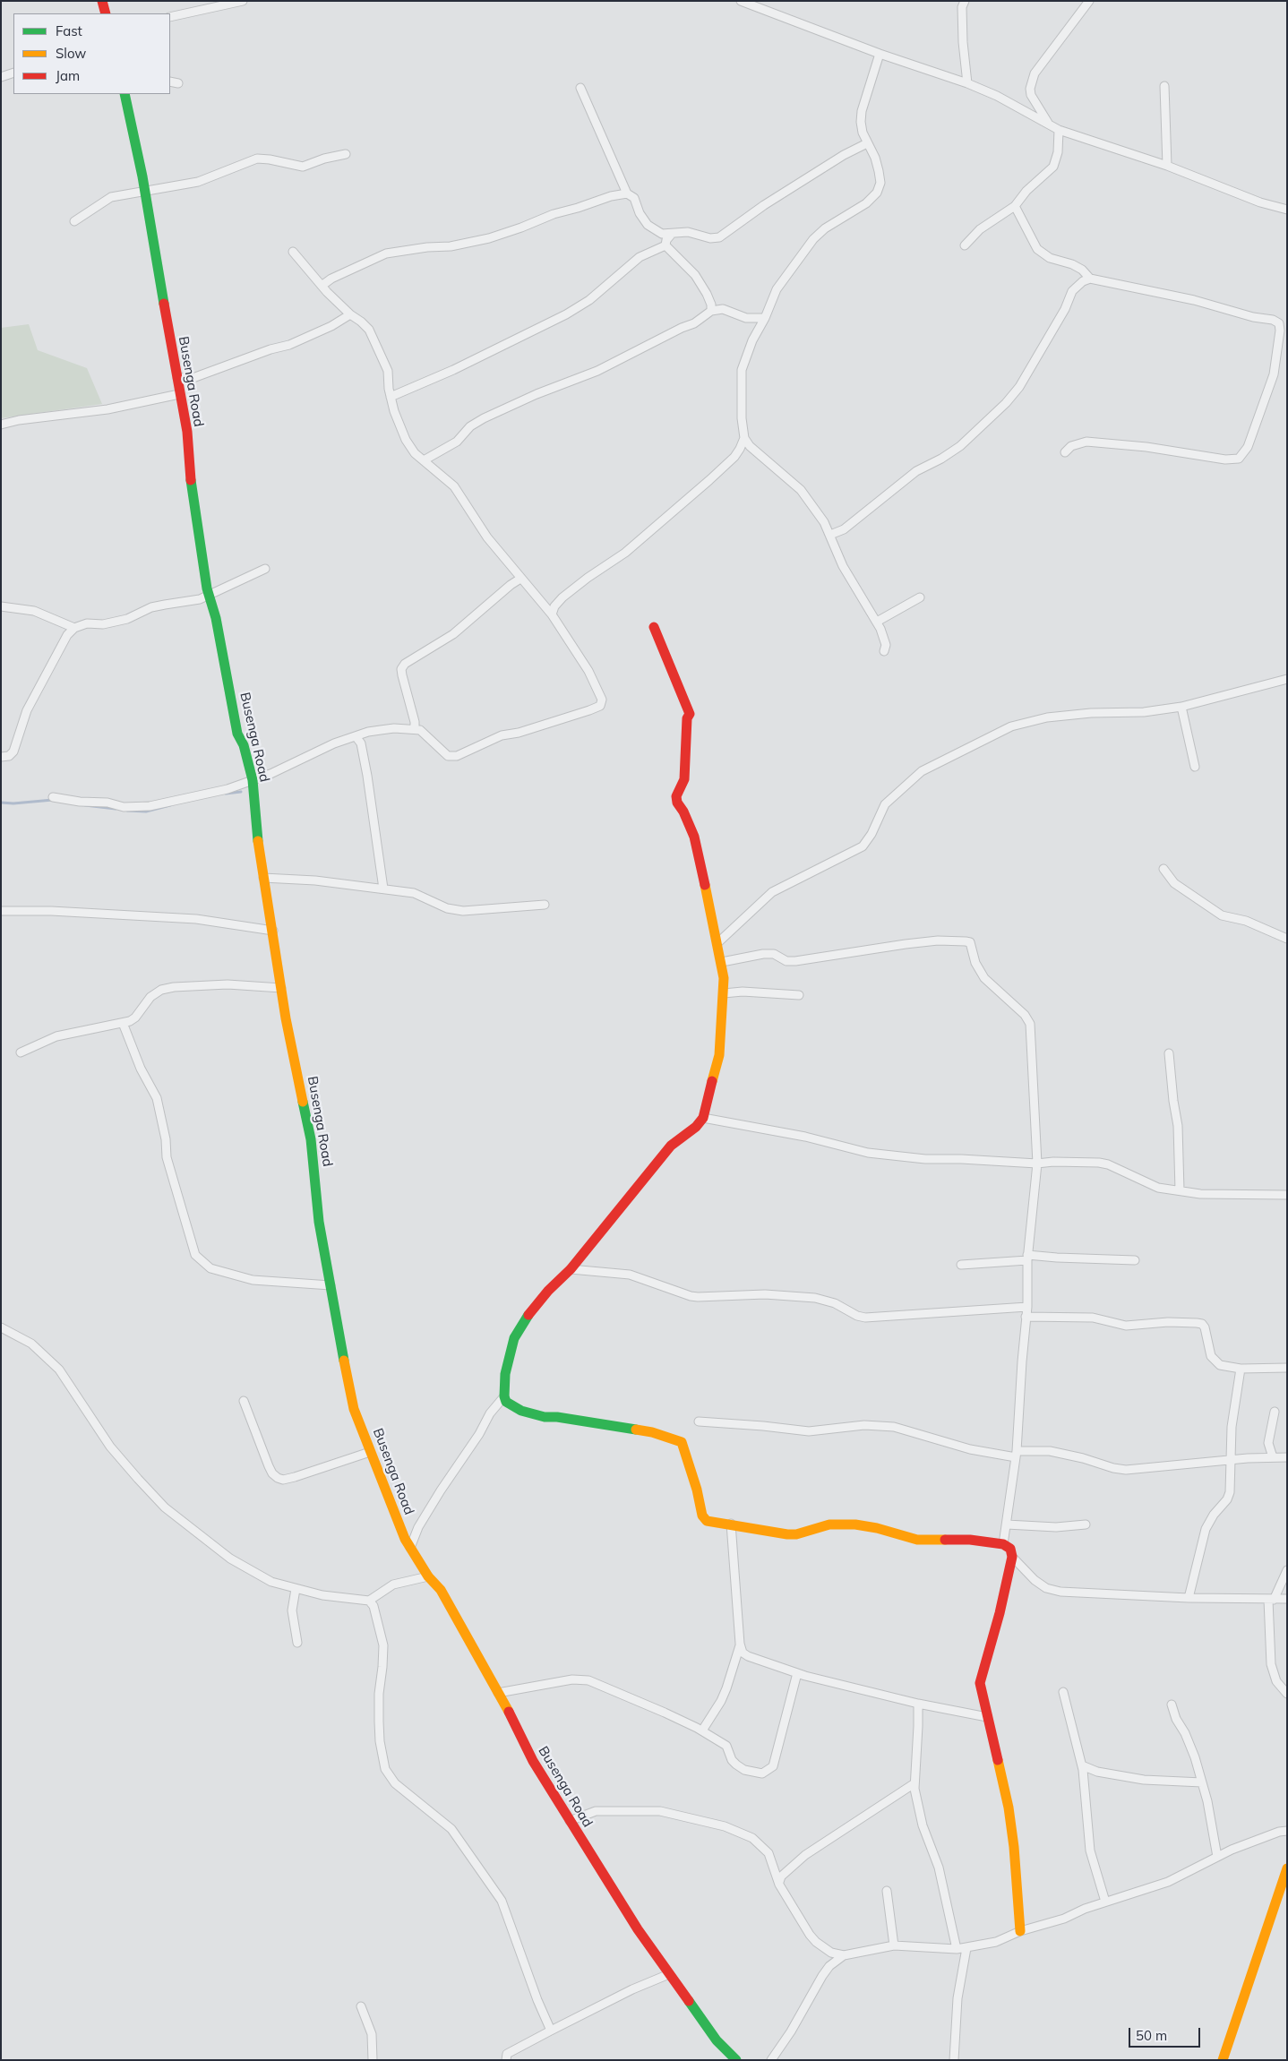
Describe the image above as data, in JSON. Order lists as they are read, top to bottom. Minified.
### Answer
{"streets":{"street":["Busenga Road"]},"legend":["Fast","Slow","Jam"],"scale_bar":"50 m"}
